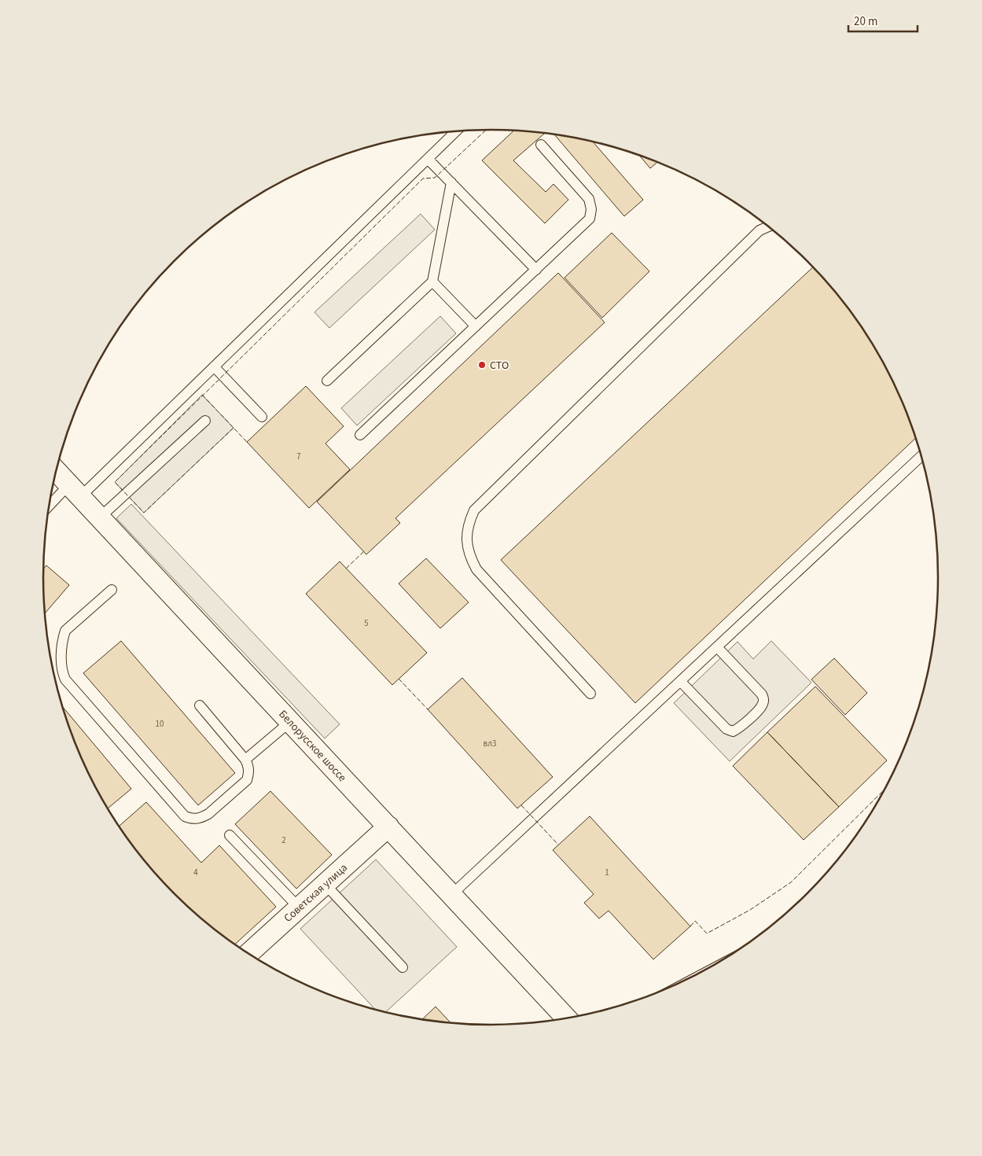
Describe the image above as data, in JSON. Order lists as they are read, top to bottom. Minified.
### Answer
{"streets":{"street":["Белорусское шоссе","Советская улица"]},"crossings":[["Белорусское шоссе","Советская улица"]],"places":["СТО"],"house_numbers":["7","5","10","вл3","2","4","1"],"scale_bar":"20 m"}
